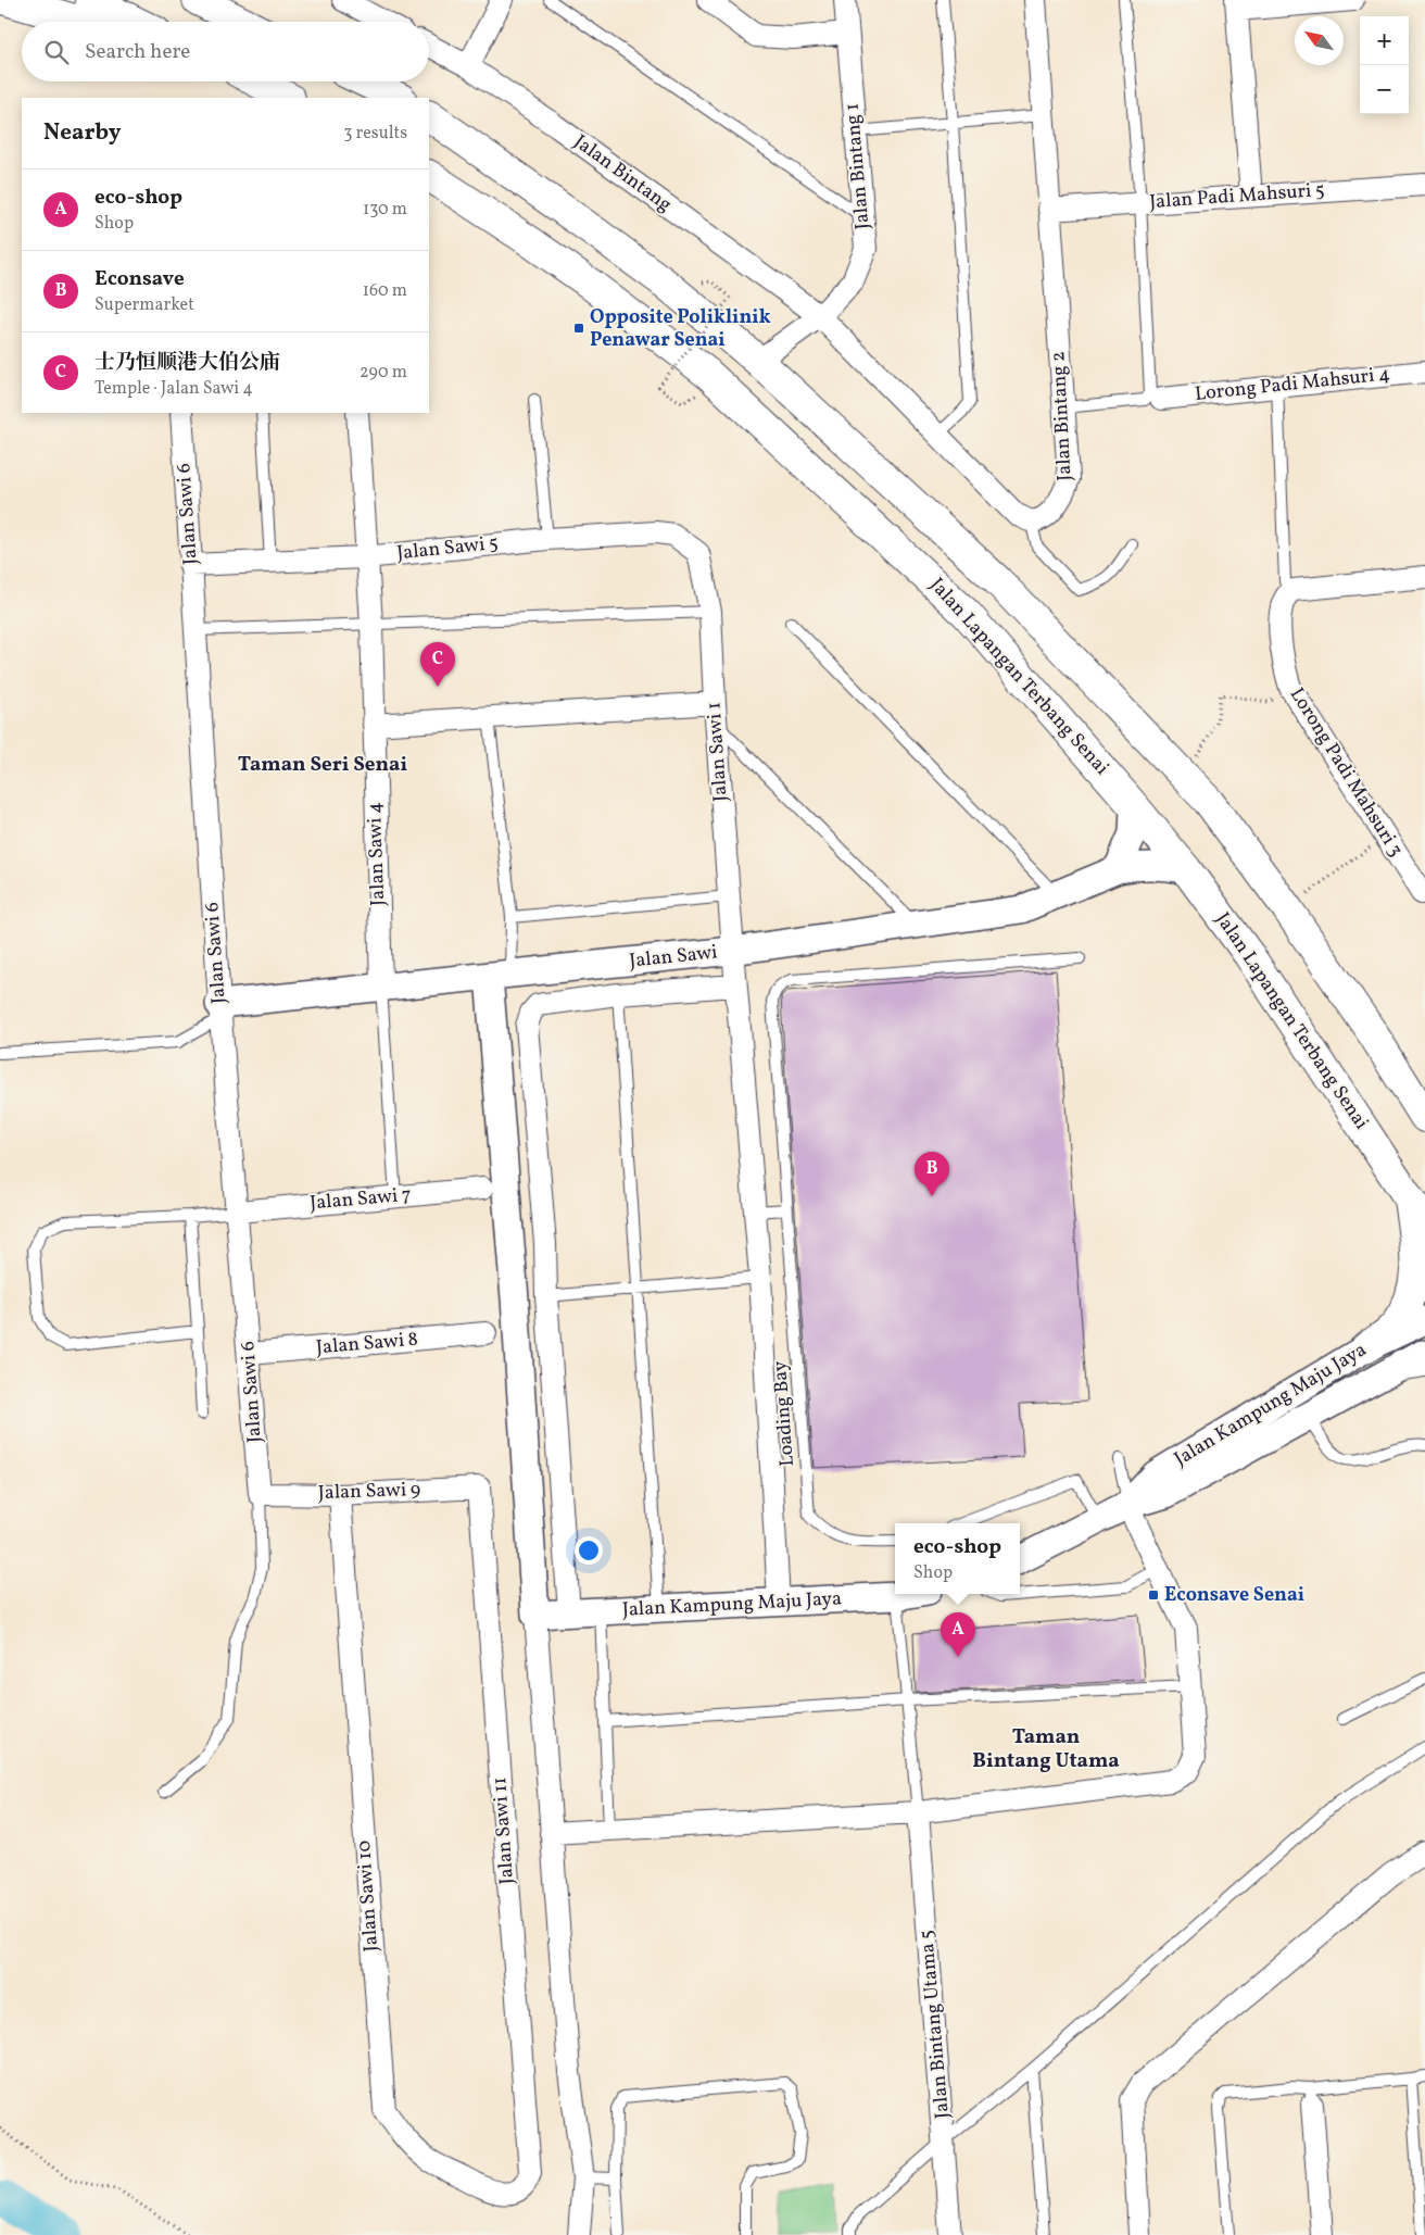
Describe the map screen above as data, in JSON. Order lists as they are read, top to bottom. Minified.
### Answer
{"streets":{"highway":["Jalan Lapangan Terbang Senai"],"street":["Jalan Bintang 1","Jalan Bintang","Jalan Padi Mahsuri 5","Lorong Padi Mahsuri 4","Jalan Bintang 2","Jalan Sawi 6","Jalan Sawi 5","Jalan Sawi 1","Lorong Padi Mahsuri 3","Jalan Sawi 4","Jalan Sawi","Jalan Sawi 7","Jalan Sawi 8","Jalan Kampung Maju Jaya","Jalan Sawi 9","Jalan Sawi 11","Jalan Sawi 10","Jalan Bintang Utama 5"],"lane":["Loading Bay"]},"crossings":[["Jalan Bintang 1","Jalan Bintang"],["Jalan Padi Mahsuri 5","Jalan Bintang 2"],["Jalan Sawi 6","Jalan Sawi 5"],["Jalan Sawi 6","Jalan Sawi"],["Jalan Sawi 6","Jalan Sawi 7"],["Jalan Sawi 6","Jalan Sawi 8"],["Jalan Sawi 6","Jalan Sawi 9"],["Jalan Sawi 5","Jalan Sawi 1"],["Jalan Sawi 5","Jalan Sawi 4"],["Jalan Lapangan Terbang Senai","Jalan Sawi"],["Jalan Sawi 1","Jalan Sawi"],["Jalan Sawi 1","Jalan Kampung Maju Jaya"],["Jalan Sawi 4","Jalan Sawi"],["Jalan Sawi 9","Jalan Sawi 11"],["Jalan Sawi 9","Jalan Sawi 10"],["Jalan Sawi 11","Jalan Sawi 10"]],"districts":["Taman Seri Senai","Taman Bintang Utama"],"places":{"transit":["Opposite Poliklinik Penawar Senai","Econsave Senai"]},"north":"top left","page":{"map_buttons":["+","−"],"search":"Search here","heading":["Nearby","3 results"],"list":[{"mark":"A","name":"eco-shop","note":"Shop","value":"130 m"},{"mark":"B","name":"Econsave","note":"Supermarket","value":"160 m"},{"mark":"C","name":"士乃恒顺港大伯公庙","note":"Temple · Jalan Sawi 4","value":"290 m"}],"pins":["C","B","A"],"popup":["eco-shop","Shop"]}}
